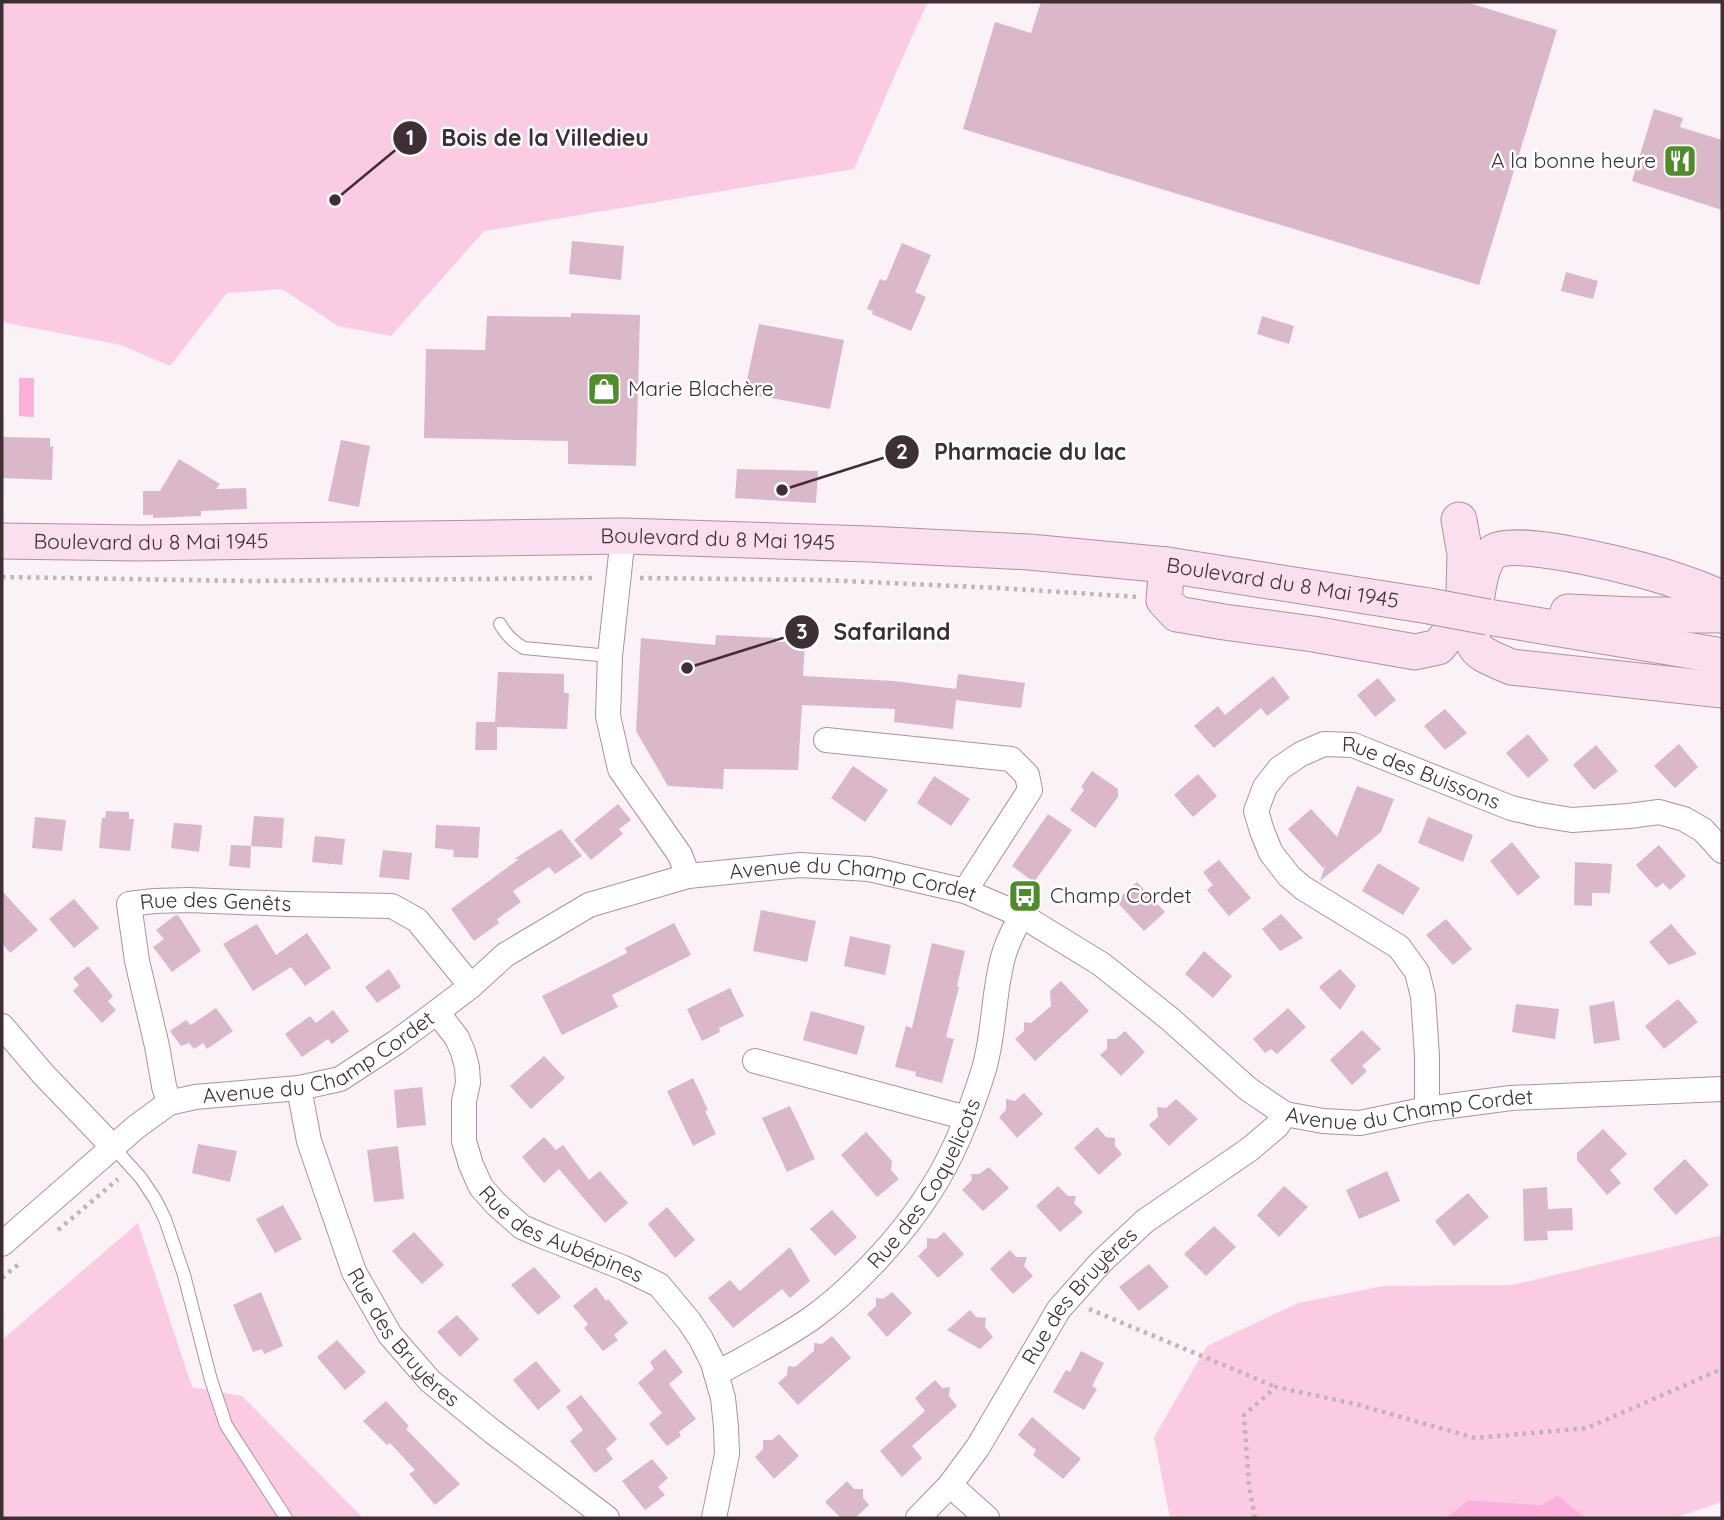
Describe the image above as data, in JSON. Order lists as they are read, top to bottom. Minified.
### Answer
{"streets":{"street":["Boulevard du 8 Mai 1945","Rue des Buissons","Avenue du Champ Cordet","Rue des Genêts","Rue des Coquelicots","Rue des Aubépines","Rue des Bruyères"]},"crossings":[["Rue des Buissons","Avenue du Champ Cordet"],["Avenue du Champ Cordet","Rue des Genêts"],["Avenue du Champ Cordet","Rue des Coquelicots"],["Avenue du Champ Cordet","Rue des Aubépines"],["Avenue du Champ Cordet","Rue des Bruyères"],["Rue des Coquelicots","Rue des Aubépines"]],"places":{"restaurant":["A la bonne heure"],"other":["Bois de la Villedieu","Pharmacie du lac","Safariland"],"shop":["Marie Blachère"],"bus stop":["Champ Cordet"]}}
